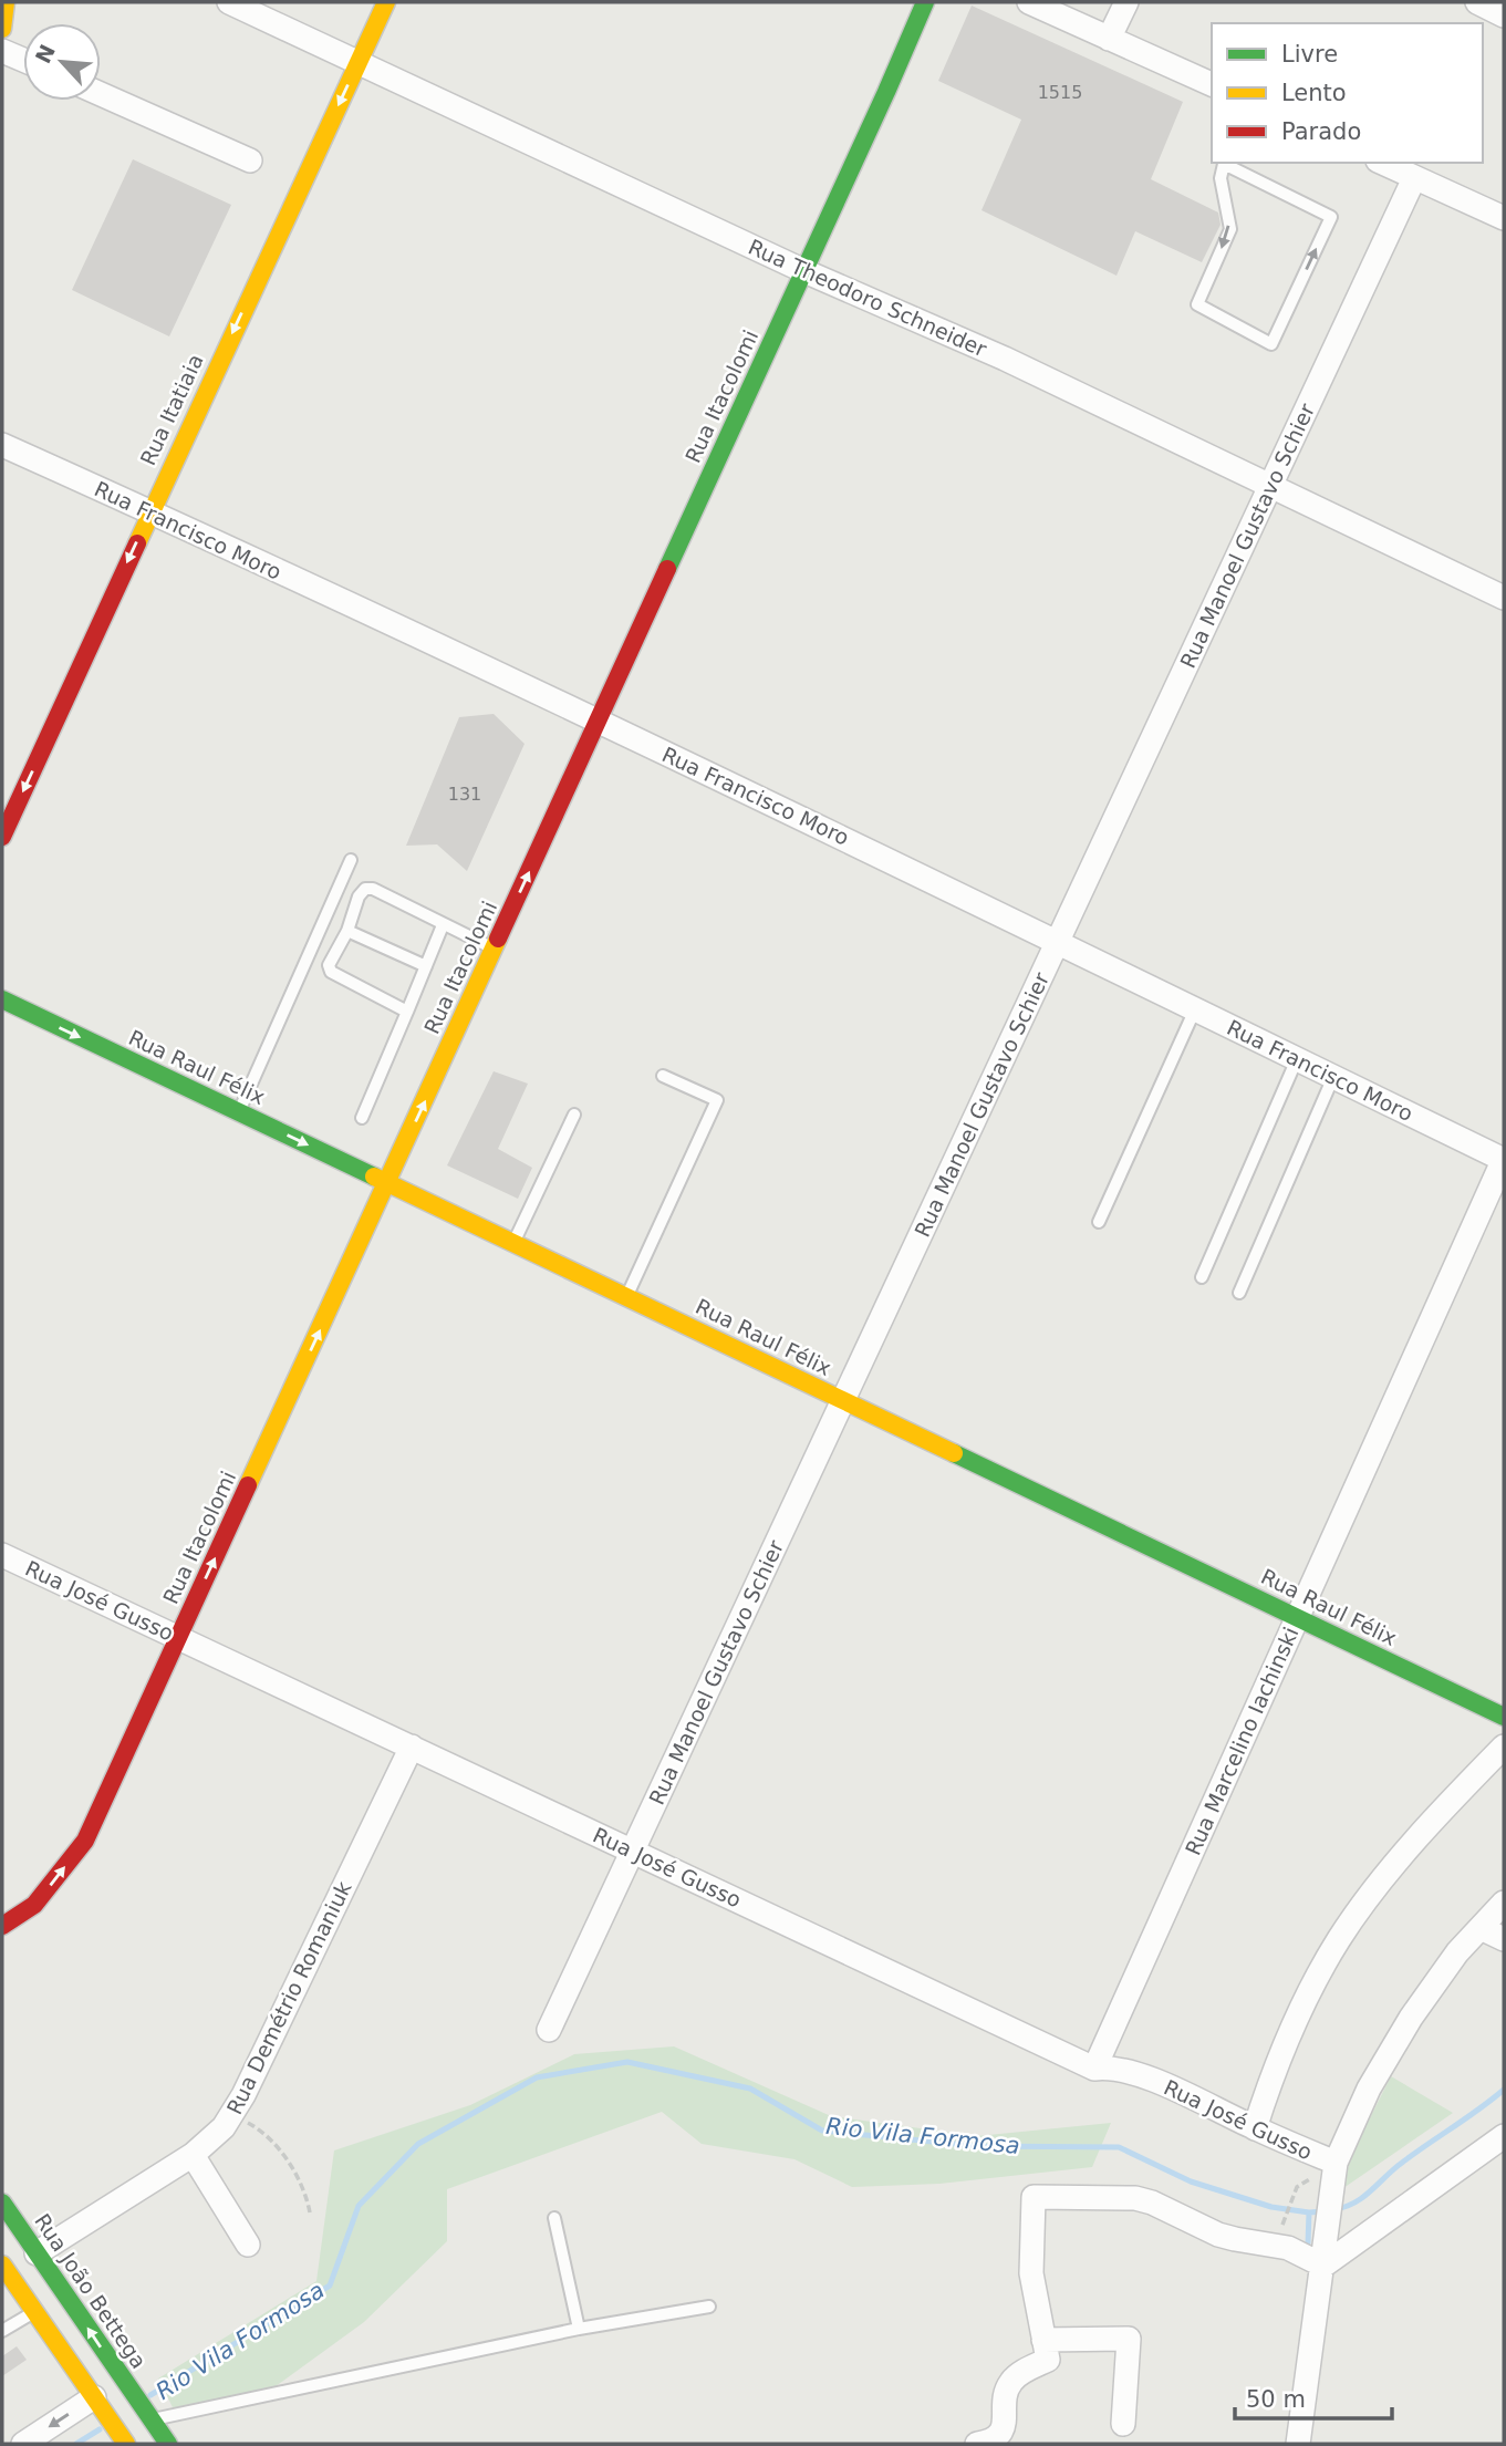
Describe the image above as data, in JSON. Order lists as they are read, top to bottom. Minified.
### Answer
{"streets":{"main road":["Rua Itacolomi","Rua Itatiaia","Rua Raul Félix","Rua João Bettega"],"street":["Rua Theodoro Schneider","Rua Francisco Moro","Rua Manoel Gustavo Schier","Rua José Gusso","Rua Marcelino Iachinski","Rua Demétrio Romaniuk"]},"crossings":[["Rua Theodoro Schneider","Rua Itacolomi"],["Rua Theodoro Schneider","Rua Itatiaia"],["Rua Theodoro Schneider","Rua Manoel Gustavo Schier"],["Rua Itacolomi","Rua Francisco Moro"],["Rua Itacolomi","Rua Raul Félix"],["Rua Itacolomi","Rua José Gusso"],["Rua Itatiaia","Rua Francisco Moro"],["Rua Francisco Moro","Rua Manoel Gustavo Schier"],["Rua Francisco Moro","Rua Marcelino Iachinski"],["Rua Manoel Gustavo Schier","Rua Raul Félix"],["Rua Manoel Gustavo Schier","Rua José Gusso"],["Rua Raul Félix","Rua Marcelino Iachinski"],["Rua José Gusso","Rua Marcelino Iachinski"],["Rua José Gusso","Rua Demétrio Romaniuk"],["Rua Demétrio Romaniuk","Rua João Bettega"]],"one_way":["Rua Itacolomi","Rua Itatiaia"],"water":["Rio Vila Formosa"],"house_numbers":["1515","131"],"legend":["Livre","Lento","Parado"],"scale_bar":"50 m","north":"top left"}
